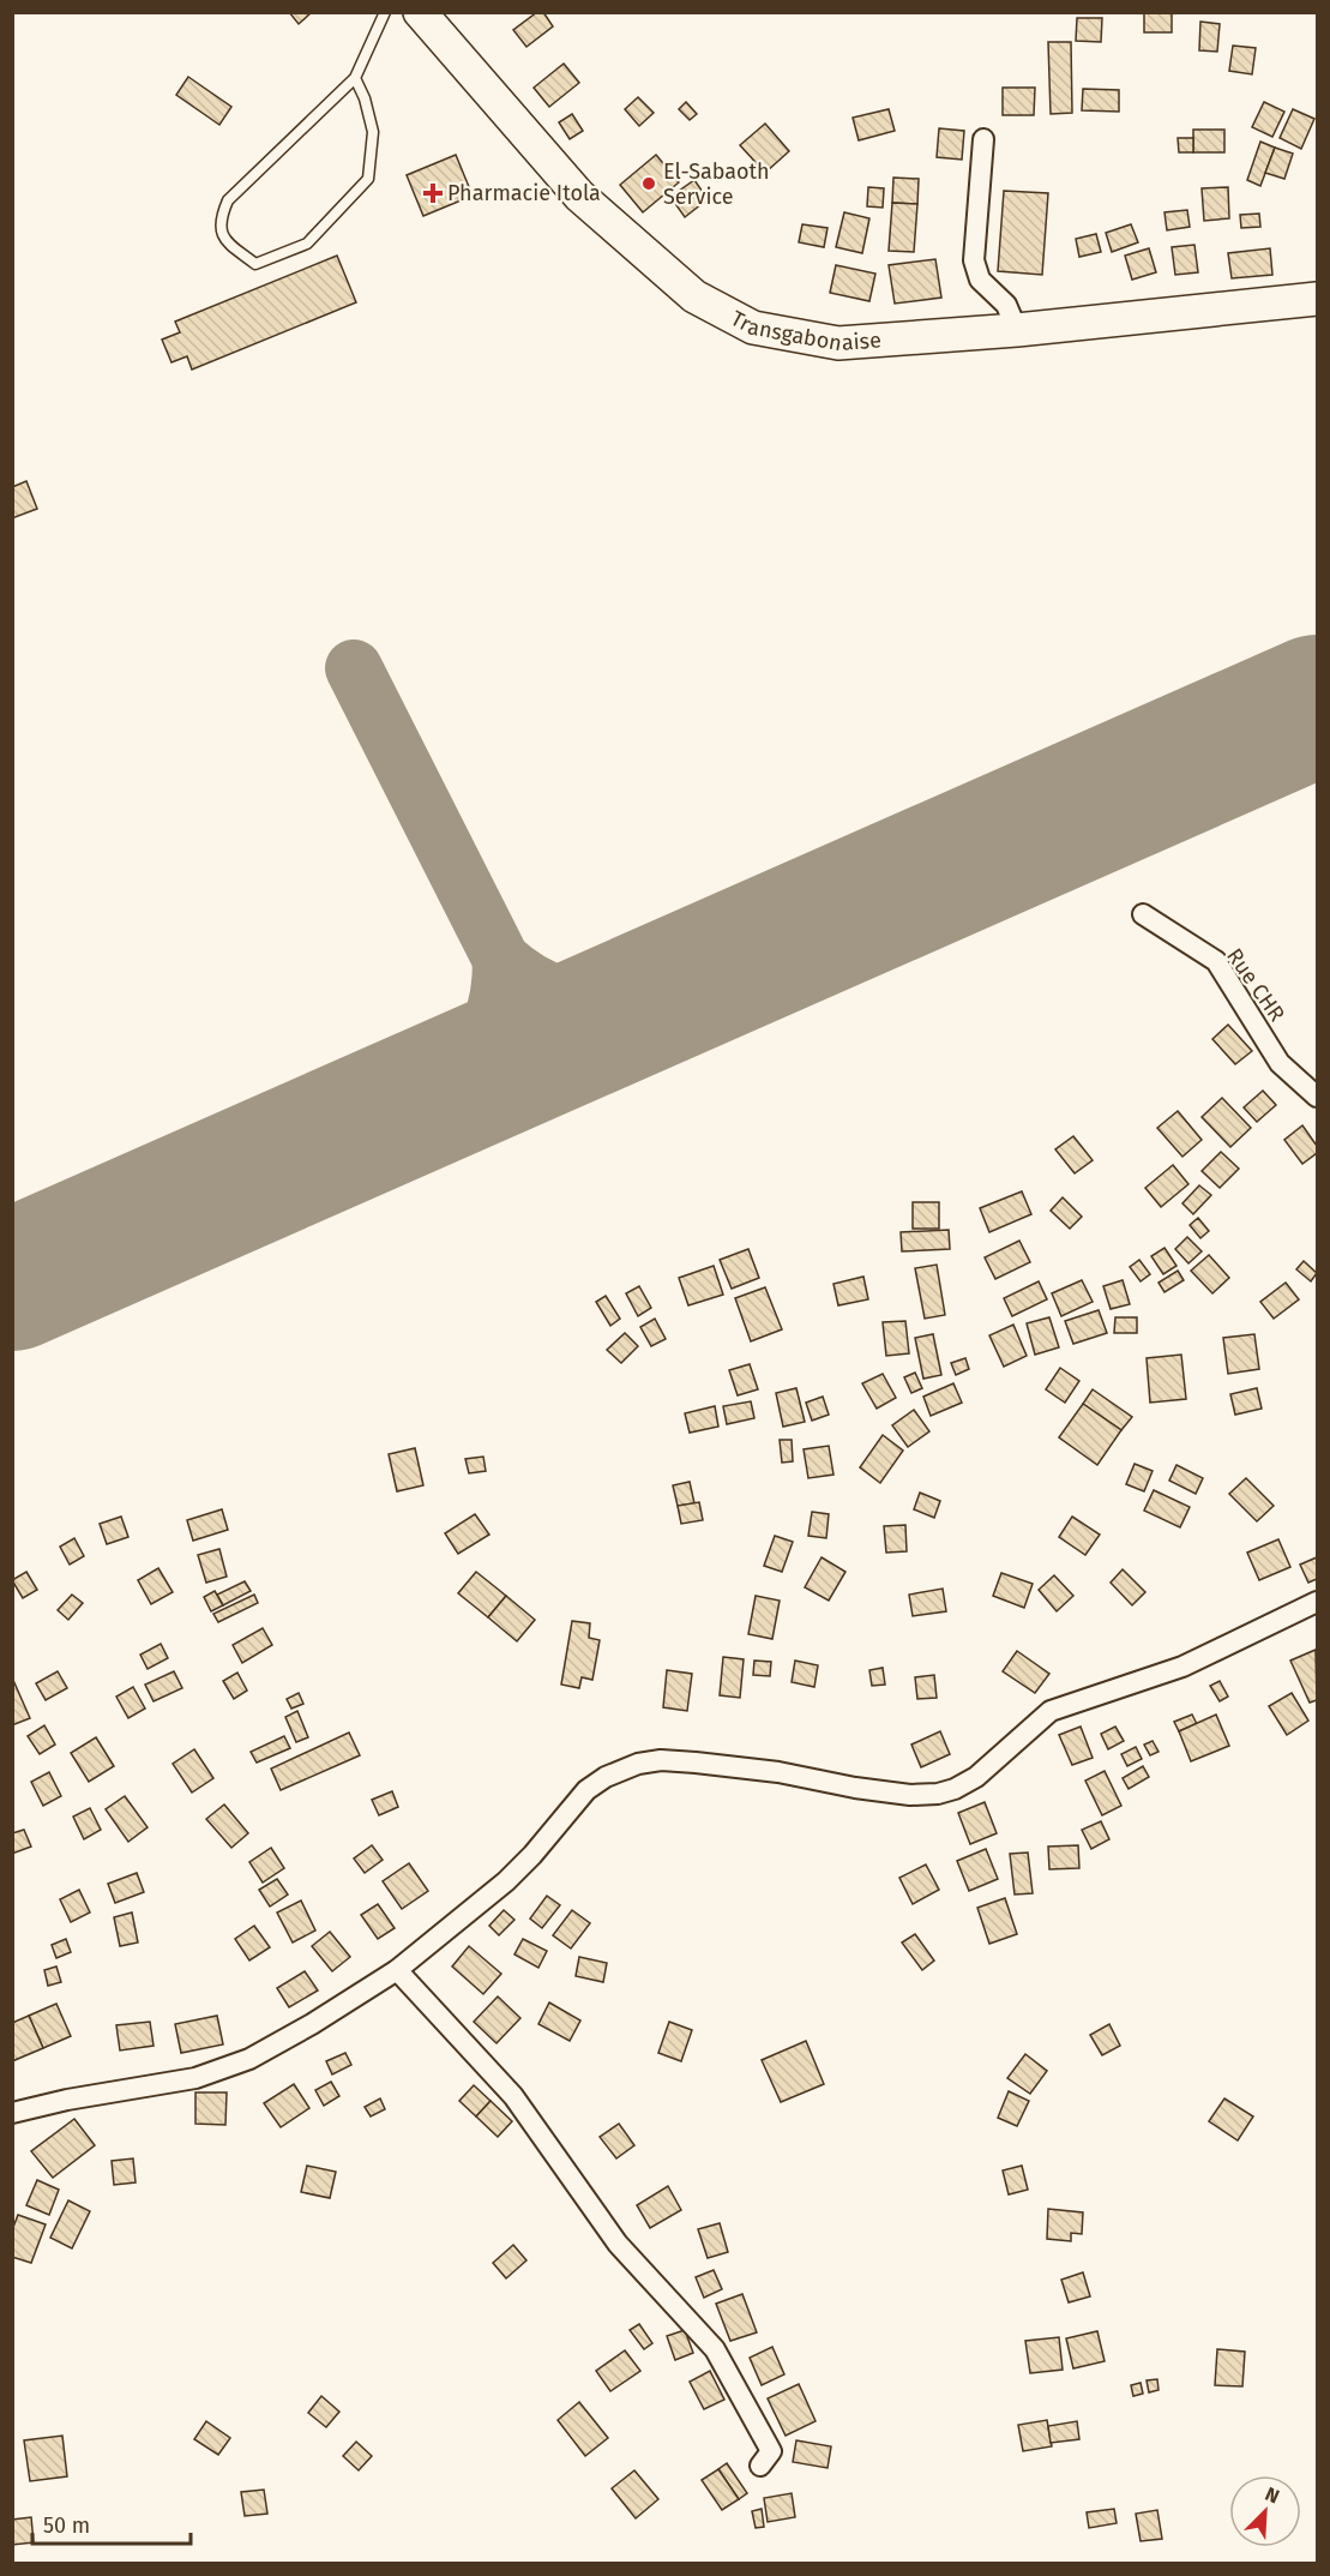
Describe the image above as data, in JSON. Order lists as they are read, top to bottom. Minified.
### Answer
{"streets":{"highway":["Transgabonaise"],"street":["Rue CHR"]},"places":{"other":["El-Sabaoth Service"],"health":["Pharmacie Itola"]},"scale_bar":"50 m","north":"top right"}
